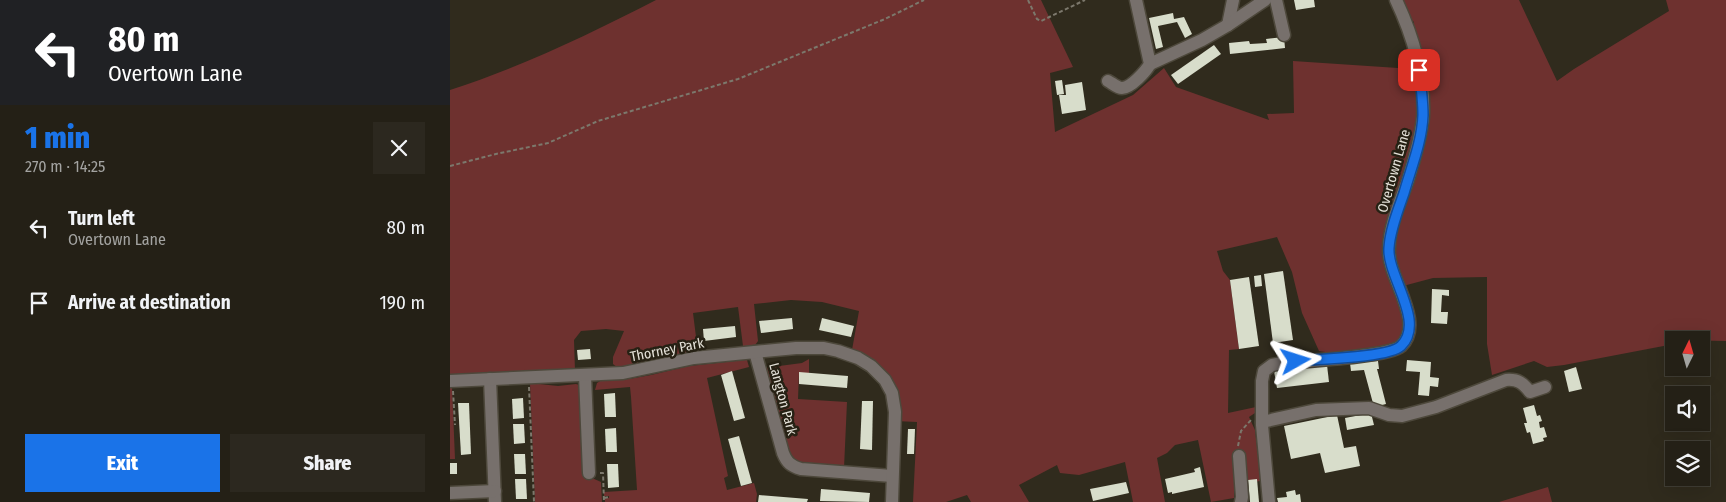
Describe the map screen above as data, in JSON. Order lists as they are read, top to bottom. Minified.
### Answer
{"streets":{"street":["Overtown Lane","Thorney Park","Langton Park"]},"crossings":[["Thorney Park","Langton Park"]],"north":"top","page":{"turn":["80 m","Overtown Lane"],"heading":["1 min","270 m · 14:25"],"list":[{"name":"Turn left","note":"Overtown Lane","value":"80 m"},{"name":"Arrive at destination","value":"190 m"}],"buttons":["Exit","Share"]}}
